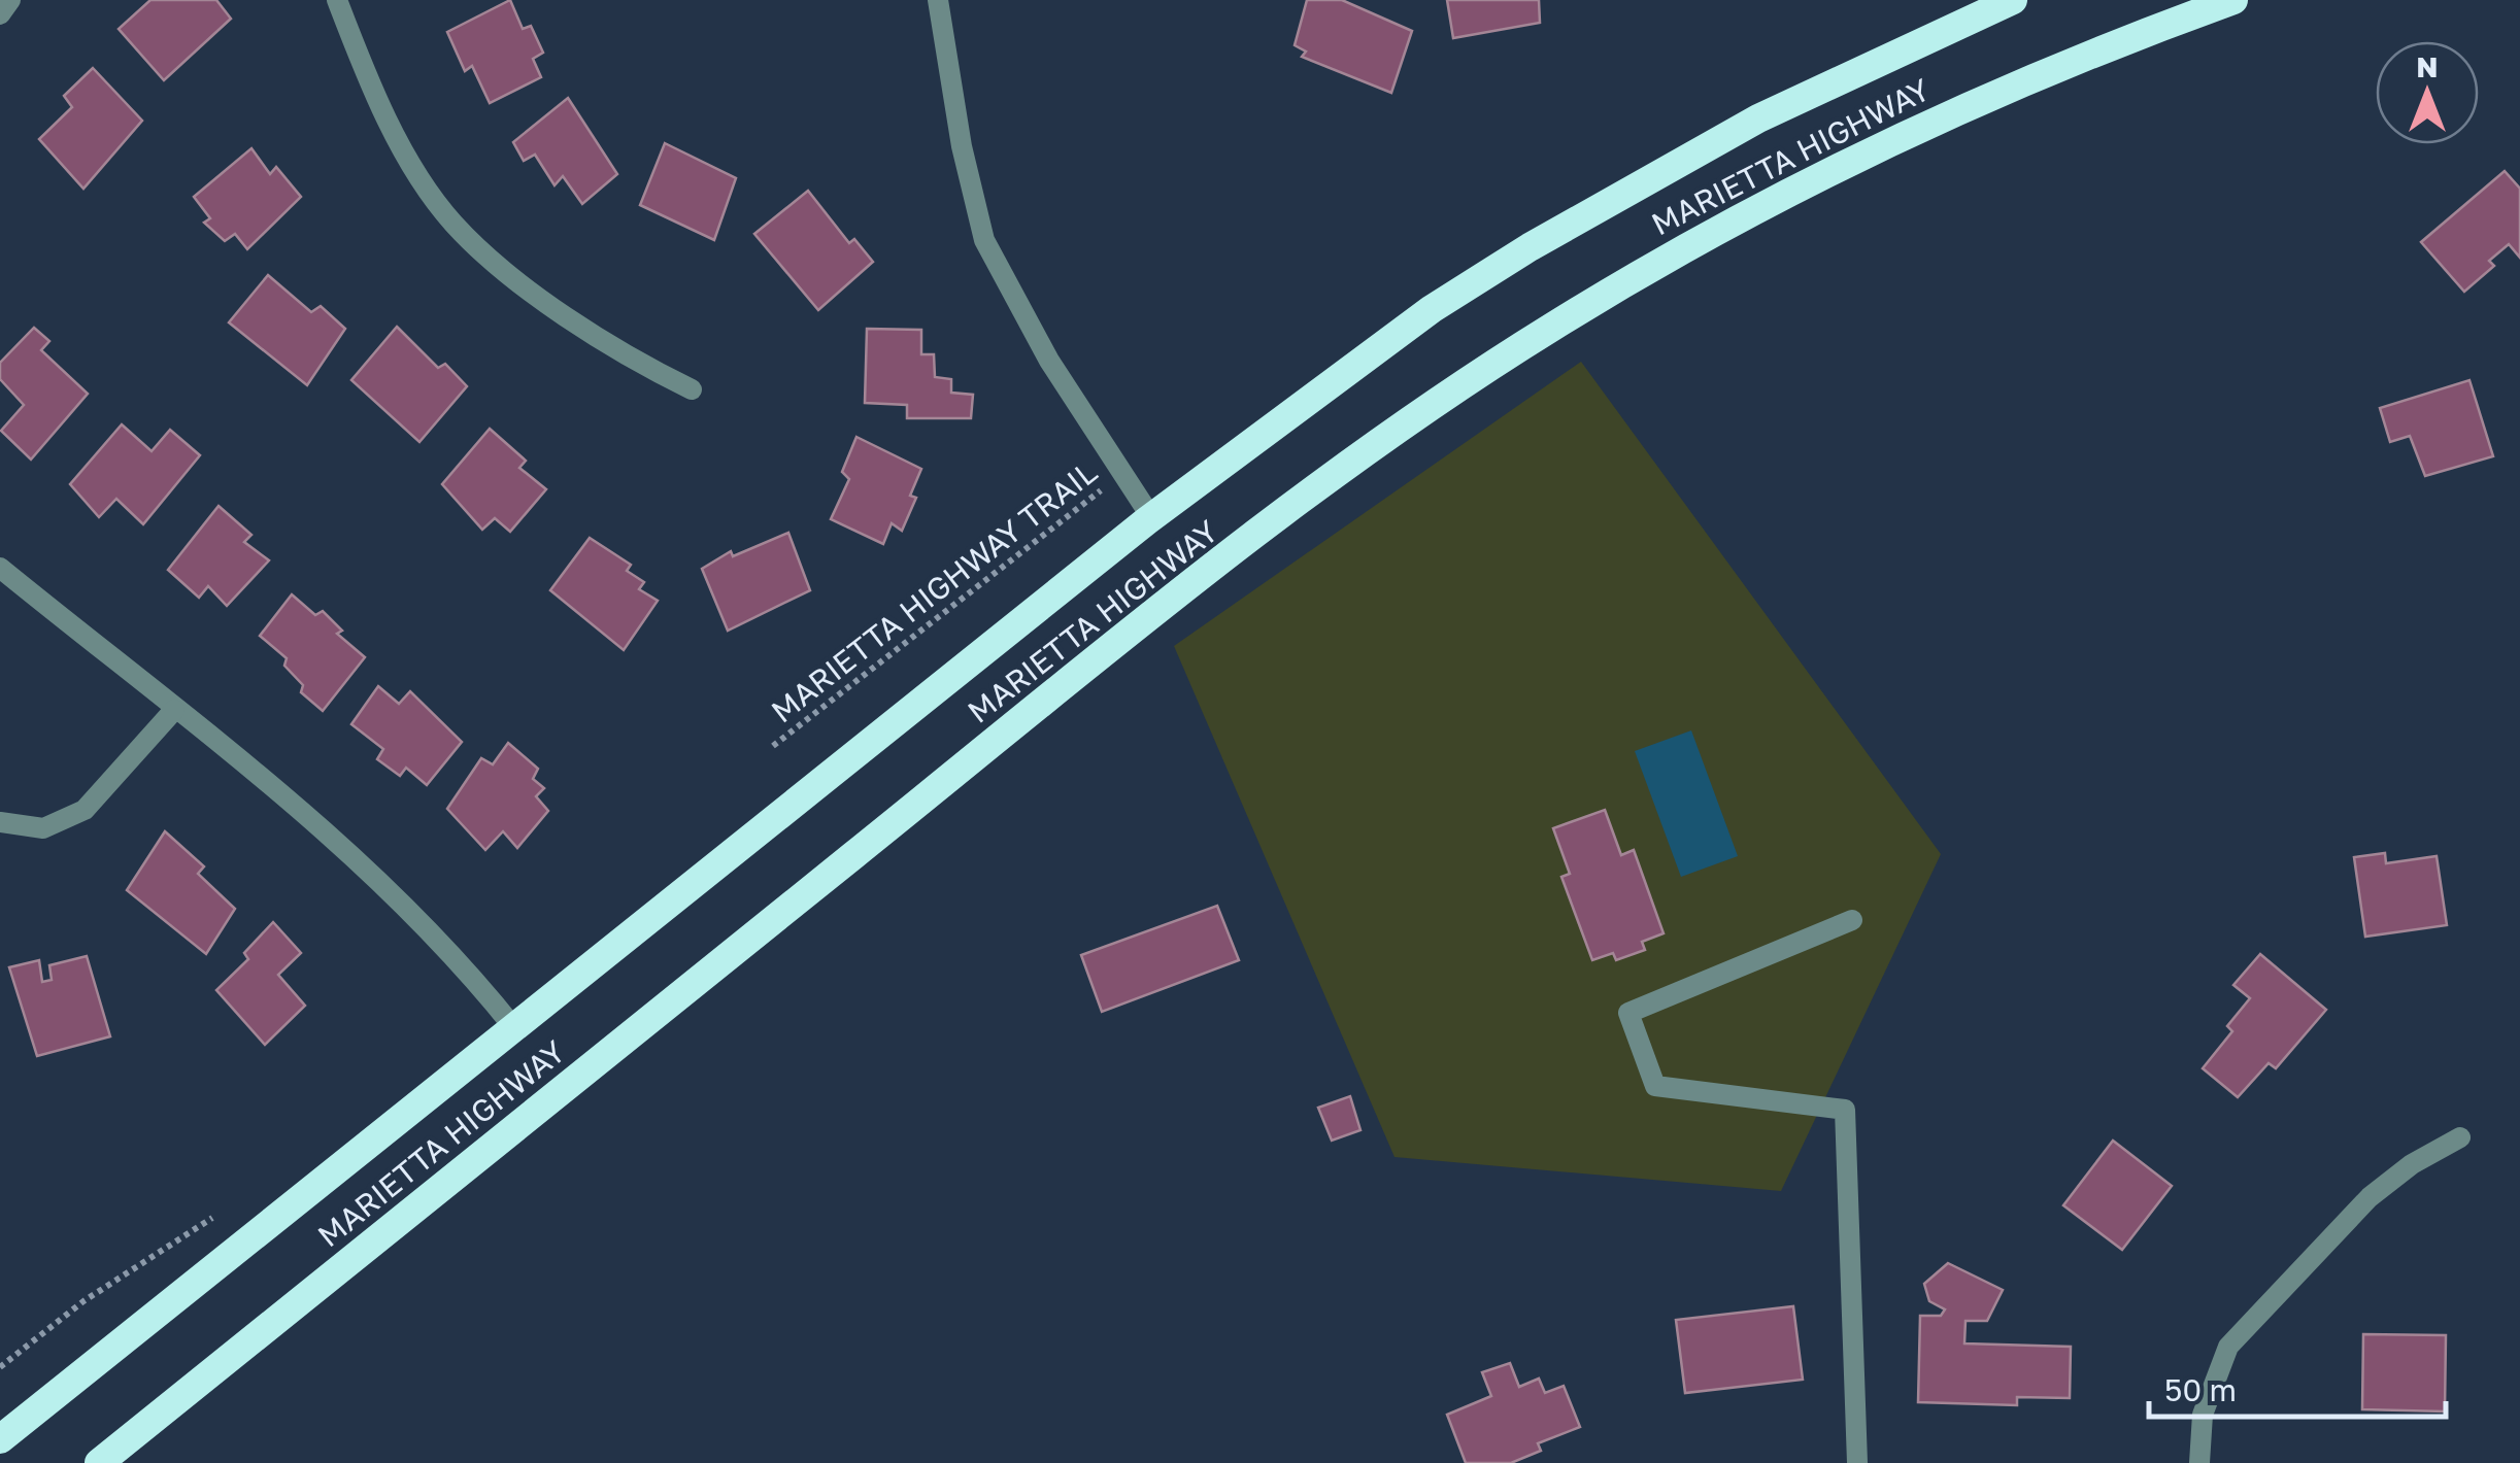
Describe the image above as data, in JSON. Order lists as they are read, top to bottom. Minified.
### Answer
{"streets":{"highway":["MARIETTA HIGHWAY"],"path":["MARIETTA HIGHWAY TRAIL"]},"scale_bar":"50 m","north":"top"}
